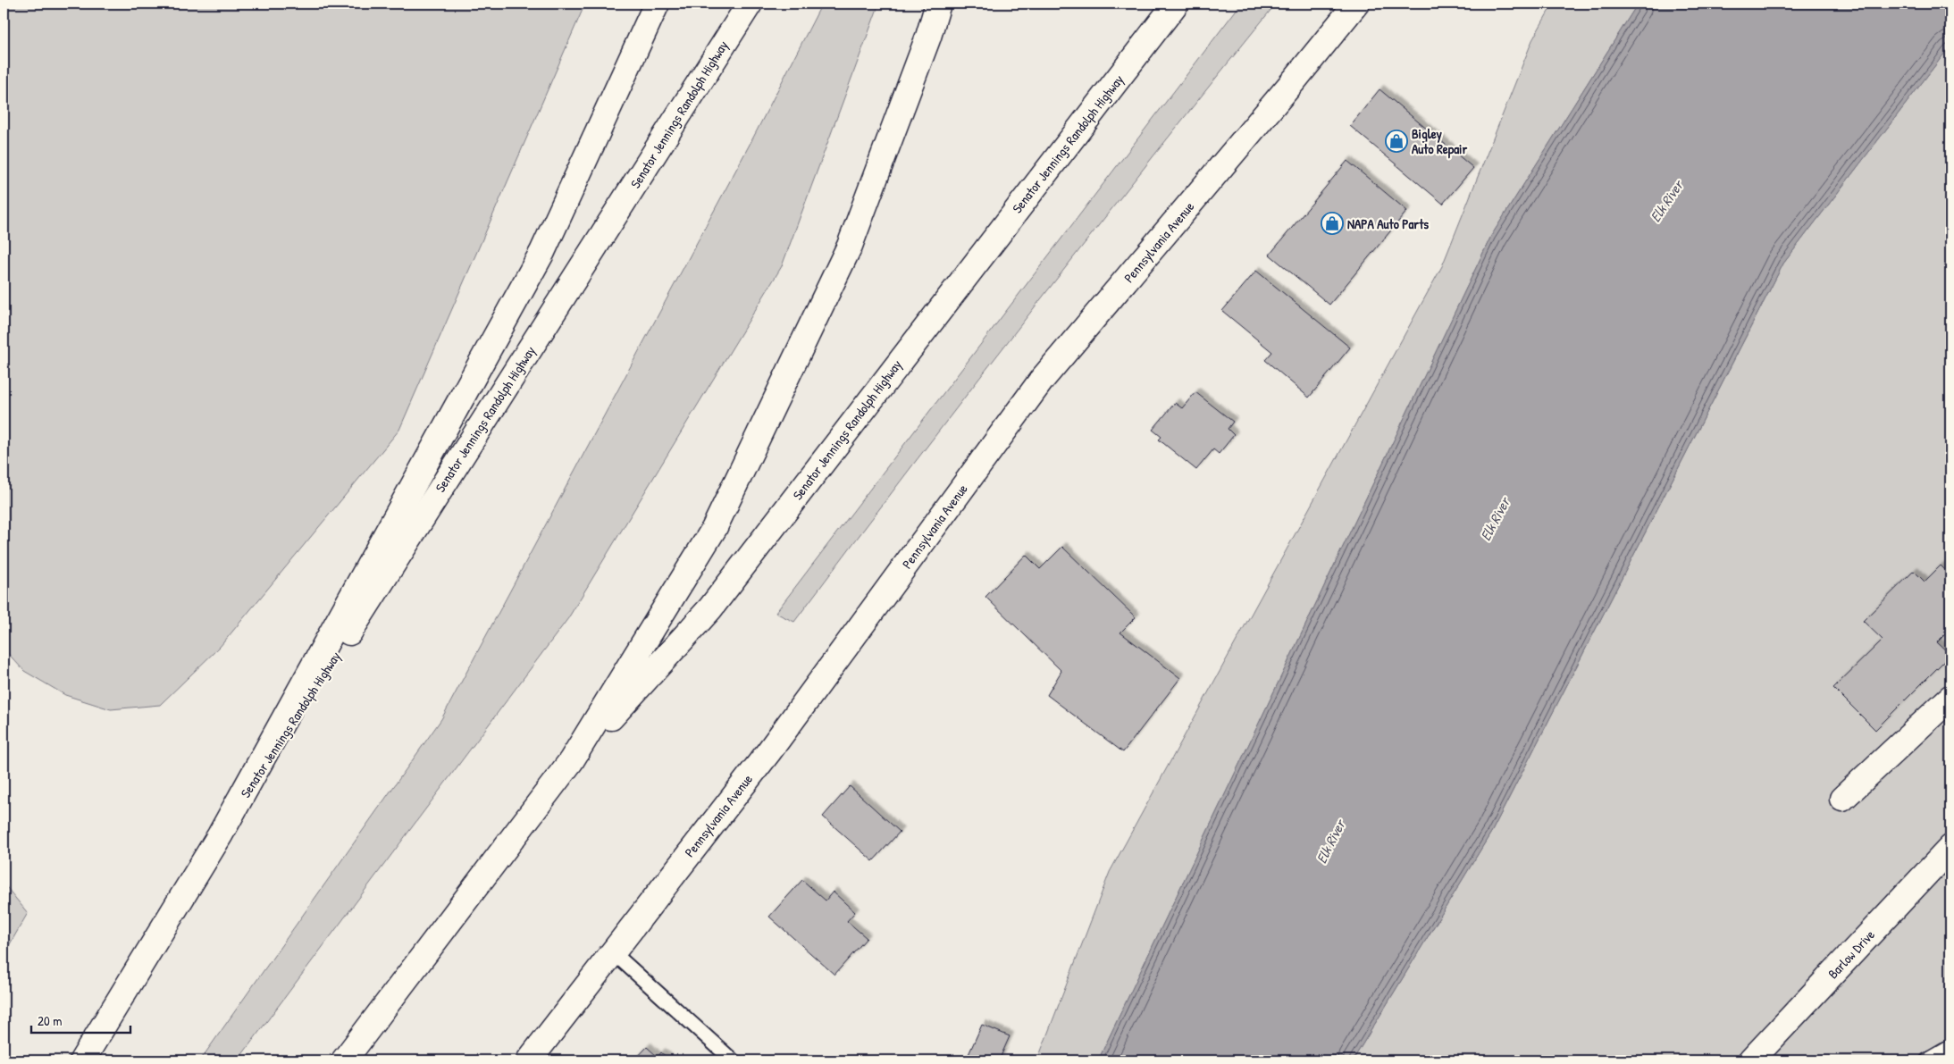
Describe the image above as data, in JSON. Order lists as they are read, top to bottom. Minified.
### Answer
{"streets":{"main road":["Senator Jennings Randolph Highway","Pennsylvania Avenue","Barlow Drive"]},"water":["Elk River"],"places":{"shop":["Bigley Auto Repair","NAPA Auto Parts"]},"scale_bar":"20 m"}
